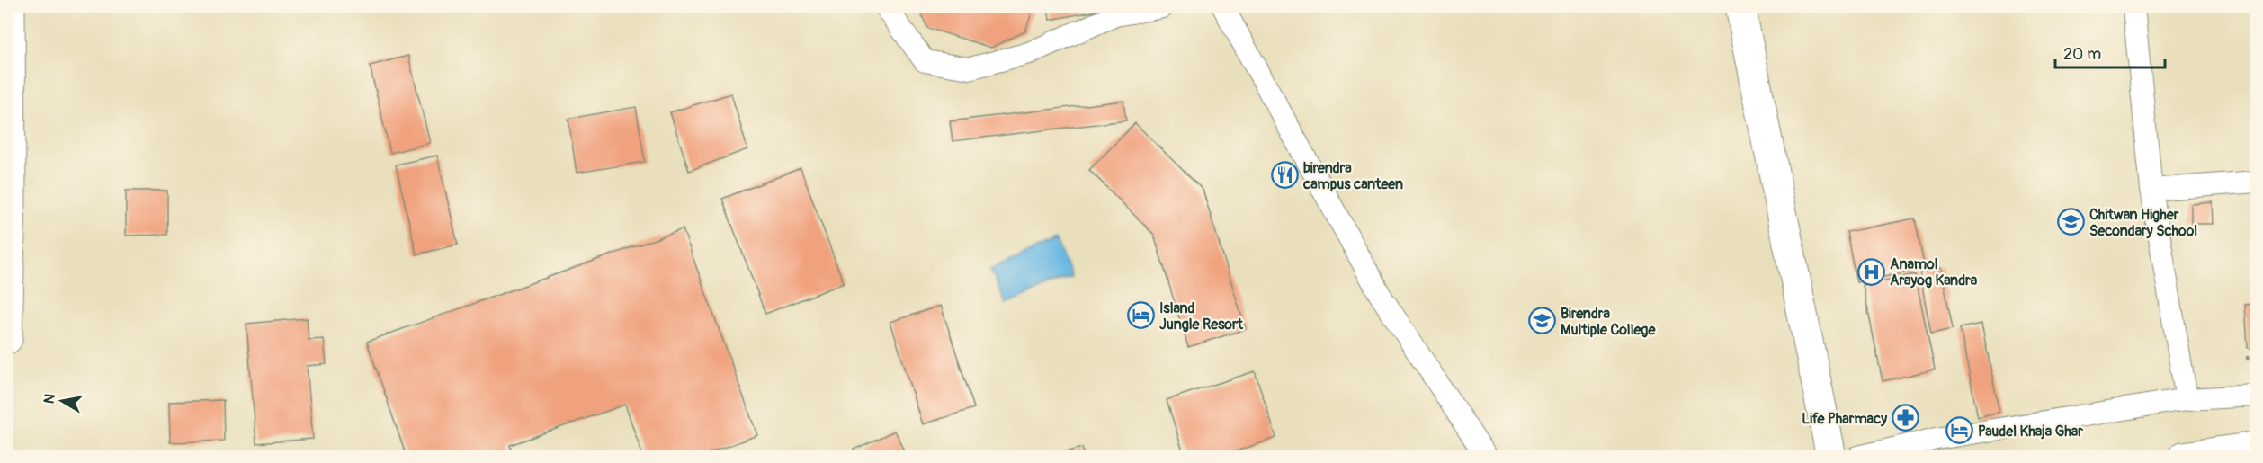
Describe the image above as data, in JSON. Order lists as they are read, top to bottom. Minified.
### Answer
{"places":{"restaurant":["birendra campus canteen"],"school or university":["Chitwan Higher Secondary School","Birendra Multiple College"],"hospital":["Anamol Arayog Kandra"],"hotel":["Island Jungle Resort","Paudel Khaja Ghar"],"pharmacy":["Life Pharmacy"]},"scale_bar":"20 m","north":"left"}
